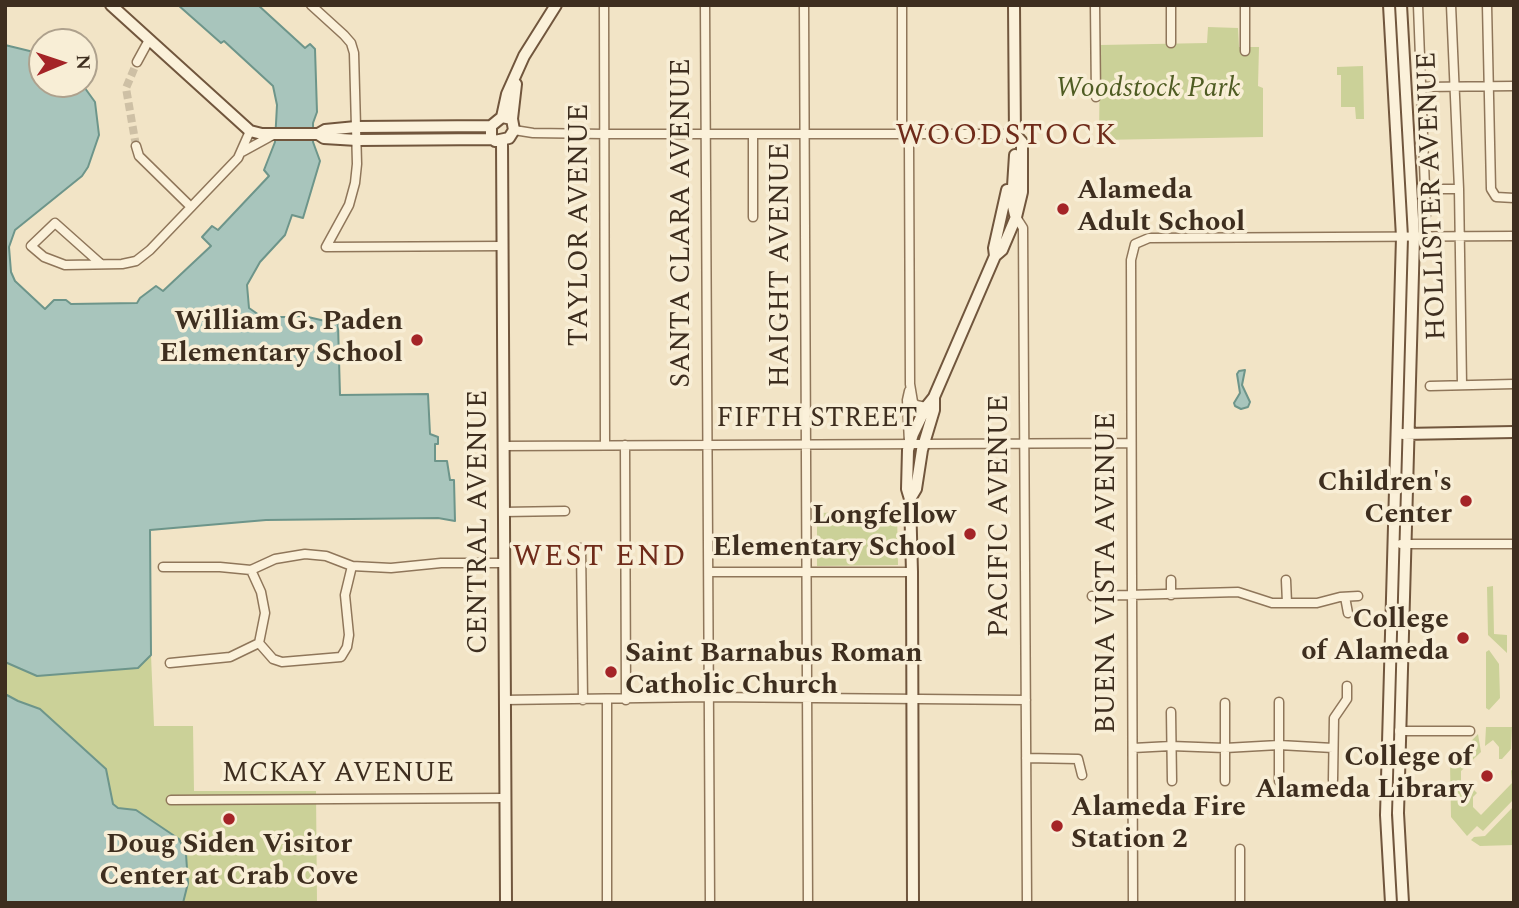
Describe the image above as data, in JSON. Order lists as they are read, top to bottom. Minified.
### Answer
{"streets":{"street":["HOLLISTER AVENUE","SANTA CLARA AVENUE","TAYLOR AVENUE","HAIGHT AVENUE","FIFTH STREET","PACIFIC AVENUE","CENTRAL AVENUE","BUENA VISTA AVENUE","MCKAY AVENUE"]},"crossings":[["SANTA CLARA AVENUE","FIFTH STREET"],["TAYLOR AVENUE","FIFTH STREET"],["HAIGHT AVENUE","FIFTH STREET"],["FIFTH STREET","PACIFIC AVENUE"],["FIFTH STREET","CENTRAL AVENUE"],["FIFTH STREET","BUENA VISTA AVENUE"],["CENTRAL AVENUE","MCKAY AVENUE"]],"districts":["WOODSTOCK","WEST END"],"parks":["Woodstock Park"],"places":["Alameda Adult School","William G. Paden Elementary School","Children's Center","Longfellow Elementary School","College of Alameda","Saint Barnabus Roman Catholic Church","College of Alameda Library","Doug Siden Visitor Center at Crab Cove","Alameda Fire Station 2"],"north":"right"}
